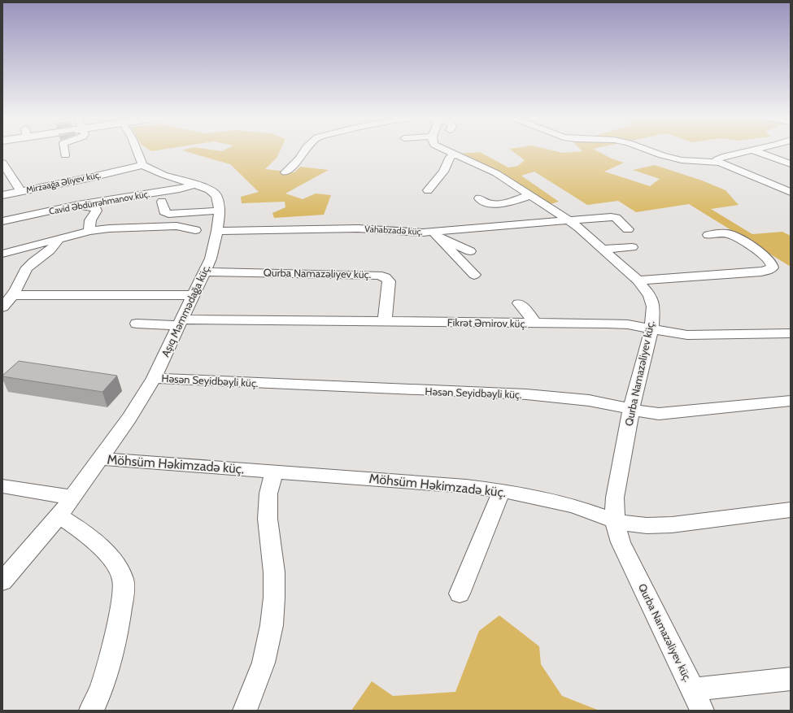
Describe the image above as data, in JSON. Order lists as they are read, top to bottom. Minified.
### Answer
{"streets":{"street":["Mirzəağa Əliyev küç.","Cavid Əbdürrəhmanov küç.","Vahabzadə küç.","Qurba Namazəliyev küç.","Aşıq Məmmədağa küç.","Fikrət Əmirov küç.","Həsən Seyidbəyli küç.","Möhsüm Həkimzadə küç."]},"crossings":[["Mirzəağa Əliyev küç.","Aşıq Məmmədağa küç."],["Cavid Əbdürrəhmanov küç.","Aşıq Məmmədağa küç."],["Vahabzadə küç.","Qurba Namazəliyev küç."],["Vahabzadə küç.","Aşıq Məmmədağa küç."],["Qurba Namazəliyev küç.","Aşıq Məmmədağa küç."],["Qurba Namazəliyev küç.","Fikrət Əmirov küç."],["Qurba Namazəliyev küç.","Həsən Seyidbəyli küç."],["Qurba Namazəliyev küç.","Möhsüm Həkimzadə küç."],["Aşıq Məmmədağa küç.","Fikrət Əmirov küç."],["Aşıq Məmmədağa küç.","Həsən Seyidbəyli küç."],["Aşıq Məmmədağa küç.","Möhsüm Həkimzadə küç."]]}
